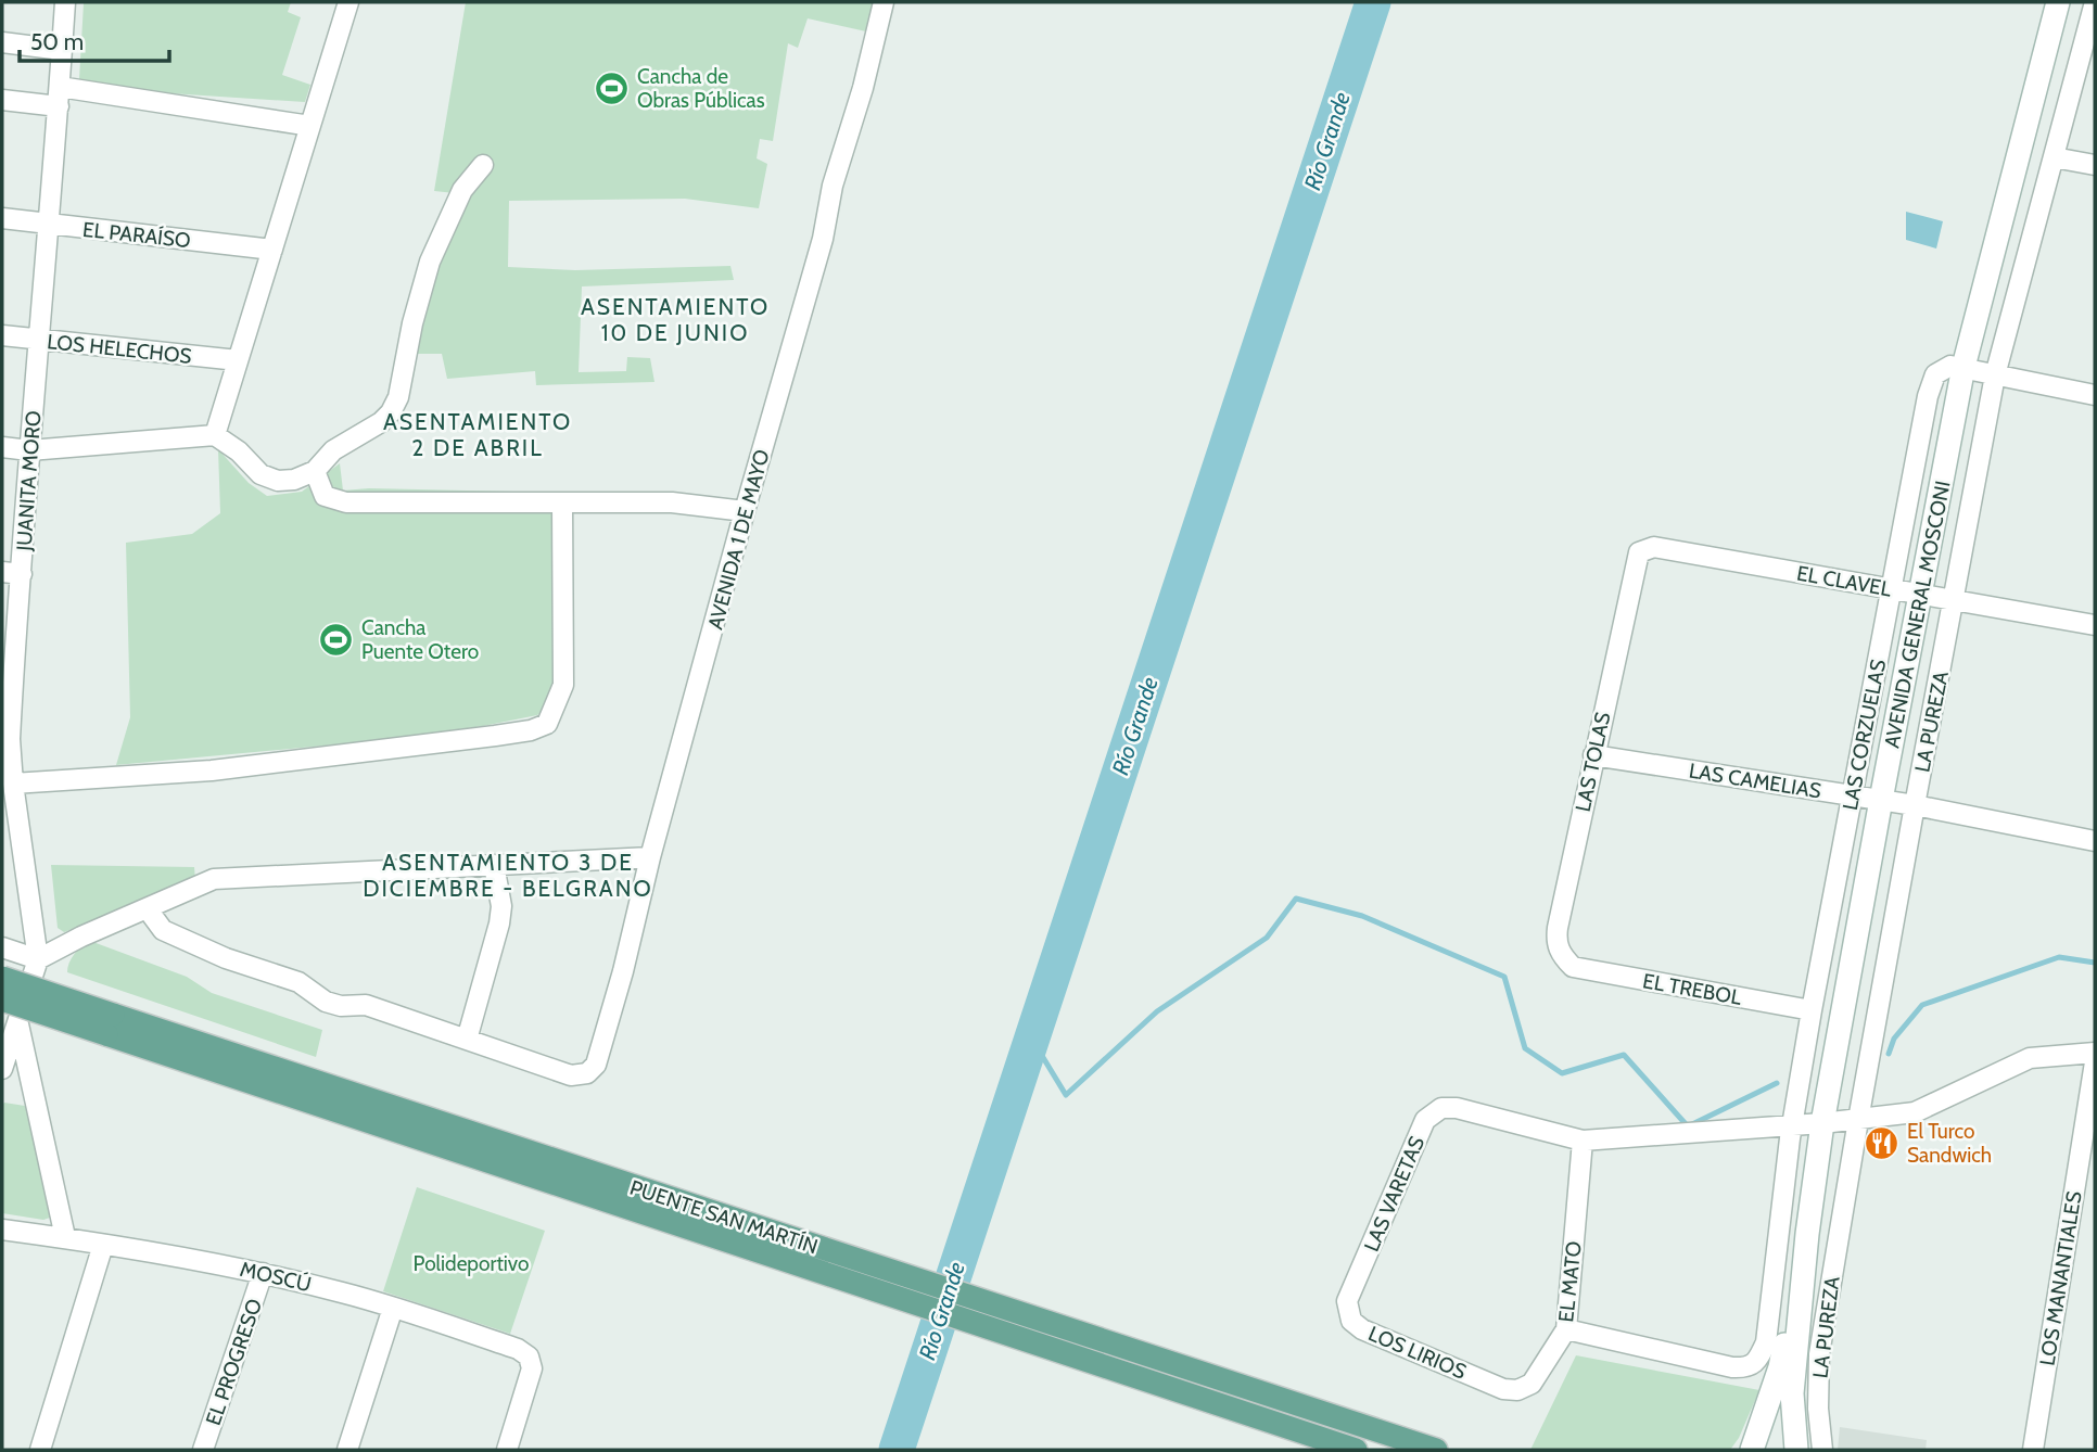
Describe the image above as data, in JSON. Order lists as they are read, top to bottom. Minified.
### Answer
{"streets":{"main road":["AVENIDA GENERAL MOSCONI","PUENTE SAN MARTÍN"],"street":["EL PARAÍSO","LOS HELECHOS","JUANITA MORO","AVENIDA 1 DE MAYO","EL CLAVEL","LA PUREZA","LAS CORZUELAS","LAS TOLAS","LAS CAMELIAS","EL TREBOL","LAS VARETAS","MOSCÚ","LOS MANANTIALES","EL MATO","LOS LIRIOS","EL PROGRESO"]},"crossings":[["EL PARAÍSO","JUANITA MORO"],["LOS HELECHOS","JUANITA MORO"],["EL CLAVEL","AVENIDA GENERAL MOSCONI"],["EL CLAVEL","LA PUREZA"],["EL CLAVEL","LAS CORZUELAS"],["EL CLAVEL","LAS TOLAS"],["AVENIDA GENERAL MOSCONI","LAS CORZUELAS"],["AVENIDA GENERAL MOSCONI","LAS CAMELIAS"],["LA PUREZA","LAS CAMELIAS"],["LAS CORZUELAS","LAS CAMELIAS"],["LAS CORZUELAS","EL TREBOL"],["LAS CORZUELAS","EL MATO"],["LAS TOLAS","LAS CAMELIAS"],["LAS TOLAS","EL TREBOL"],["LAS VARETAS","EL MATO"],["LAS VARETAS","LOS LIRIOS"],["MOSCÚ","EL PROGRESO"],["EL MATO","LOS LIRIOS"]],"districts":["ASENTAMIENTO 10 DE JUNIO","ASENTAMIENTO 2 DE ABRIL","ASENTAMIENTO 3 DE DICIEMBRE - BELGRANO"],"water":["Río Grande"],"parks":["Polideportivo"],"places":{"sports":["Cancha de Obras Públicas","Cancha Puente Otero"],"restaurant":["El Turco Sandwich"]},"scale_bar":"50 m"}
